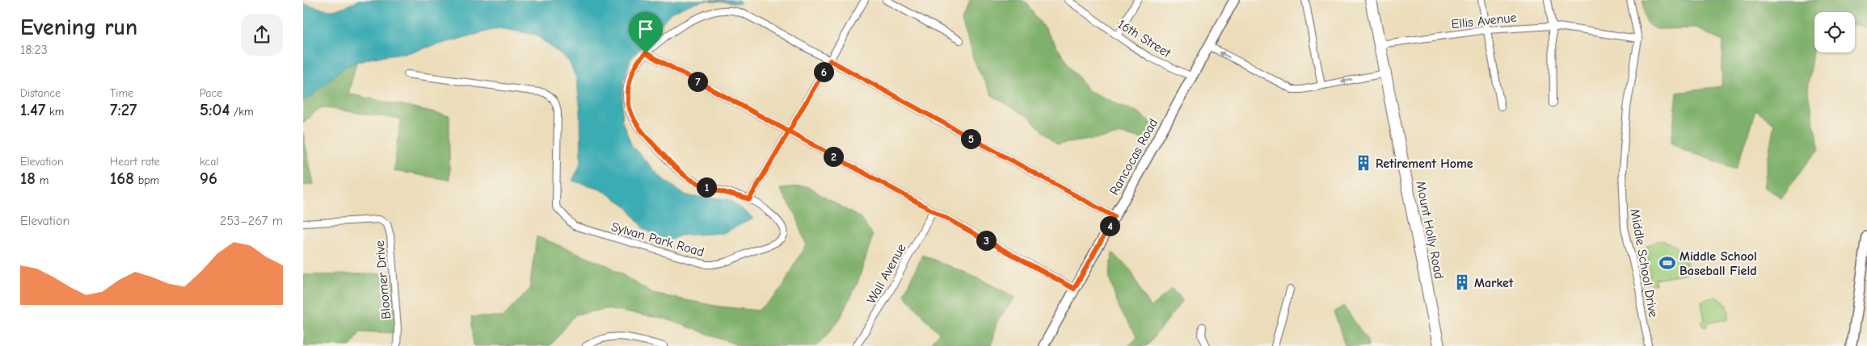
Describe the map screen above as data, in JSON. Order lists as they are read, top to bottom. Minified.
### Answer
{"streets":{"highway":["Mount Holly Road"],"main road":["Rancocas Road"],"street":["Ellis Avenue","16th Street","Sylvan Park Road","Middle School Drive","Wall Avenue","Bloomer Drive"]},"crossings":[["Ellis Avenue","Mount Holly Road"],["Ellis Avenue","Middle School Drive"],["16th Street","Rancocas Road"],["Rancocas Road","Sylvan Park Road"]],"places":{"building":["Retirement Home","Market"],"sports":["Middle School Baseball Field"]},"page":{"heading":["Evening run","18:23"],"pins":["6","7","5","2","1","4","3"],"stats":[["Distance","1.47 km"],["Time","7:27"],["Pace","5:04 /km"],["Elevation","18 m"],["Heart rate","168 bpm"],["kcal","96"]],"chart":["Elevation","253–267 m"]}}
